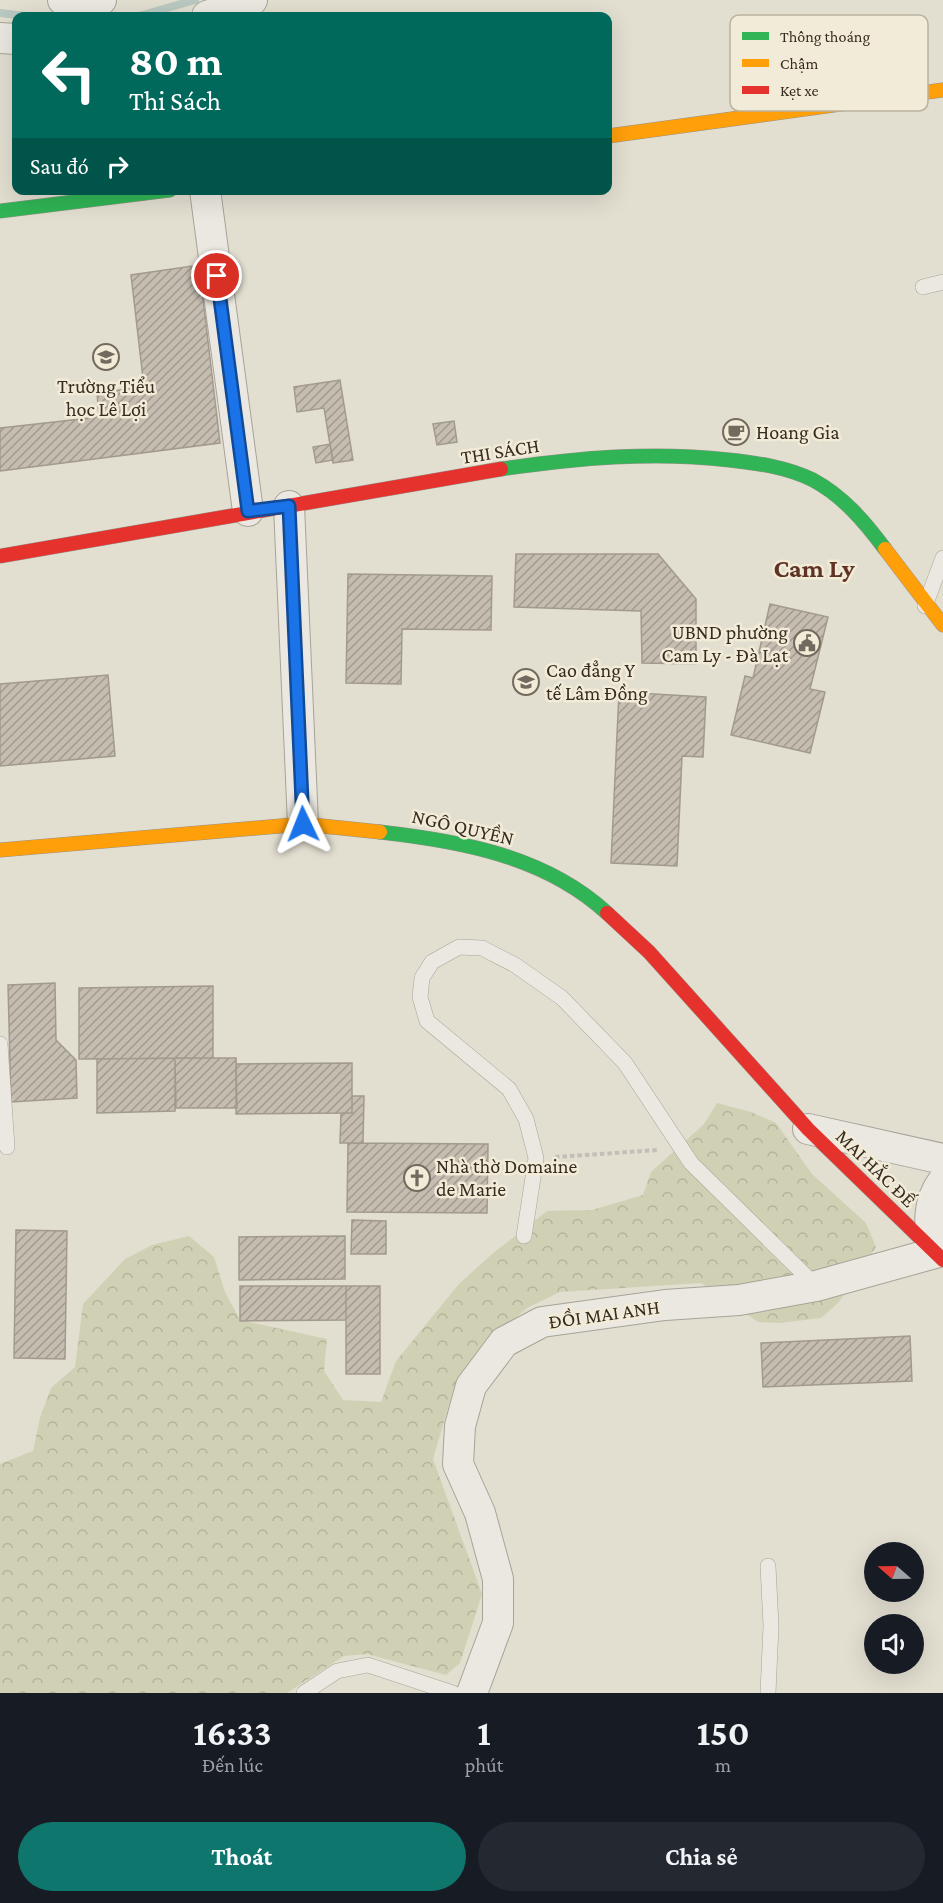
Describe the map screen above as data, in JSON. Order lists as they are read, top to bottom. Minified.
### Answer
{"streets":{"street":["THI SÁCH","NGÔ QUYỀN","MAI HẮC ĐẾ","ĐỒI MAI ANH"]},"crossings":[["NGÔ QUYỀN","MAI HẮC ĐẾ"],["MAI HẮC ĐẾ","ĐỒI MAI ANH"]],"districts":["Cam Ly"],"places":{"school or university":["Trường Tiểu học Lê Lợi","Cao đẳng Y tế Lâm Đồng"],"cafe":["Hoang Gia"],"public building":["UBND phường Cam Ly - Đà Lạt"],"church":["Nhà thờ Domaine de Marie"]},"legend":["Thông thoáng","Chậm","Kẹt xe"],"north":"left","page":{"turn":["80 m","Thi Sách"],"then":"Sau đó","eta":["16:33","Đến lúc","1","phút","150","m"],"buttons":["Thoát","Chia sẻ"]}}
